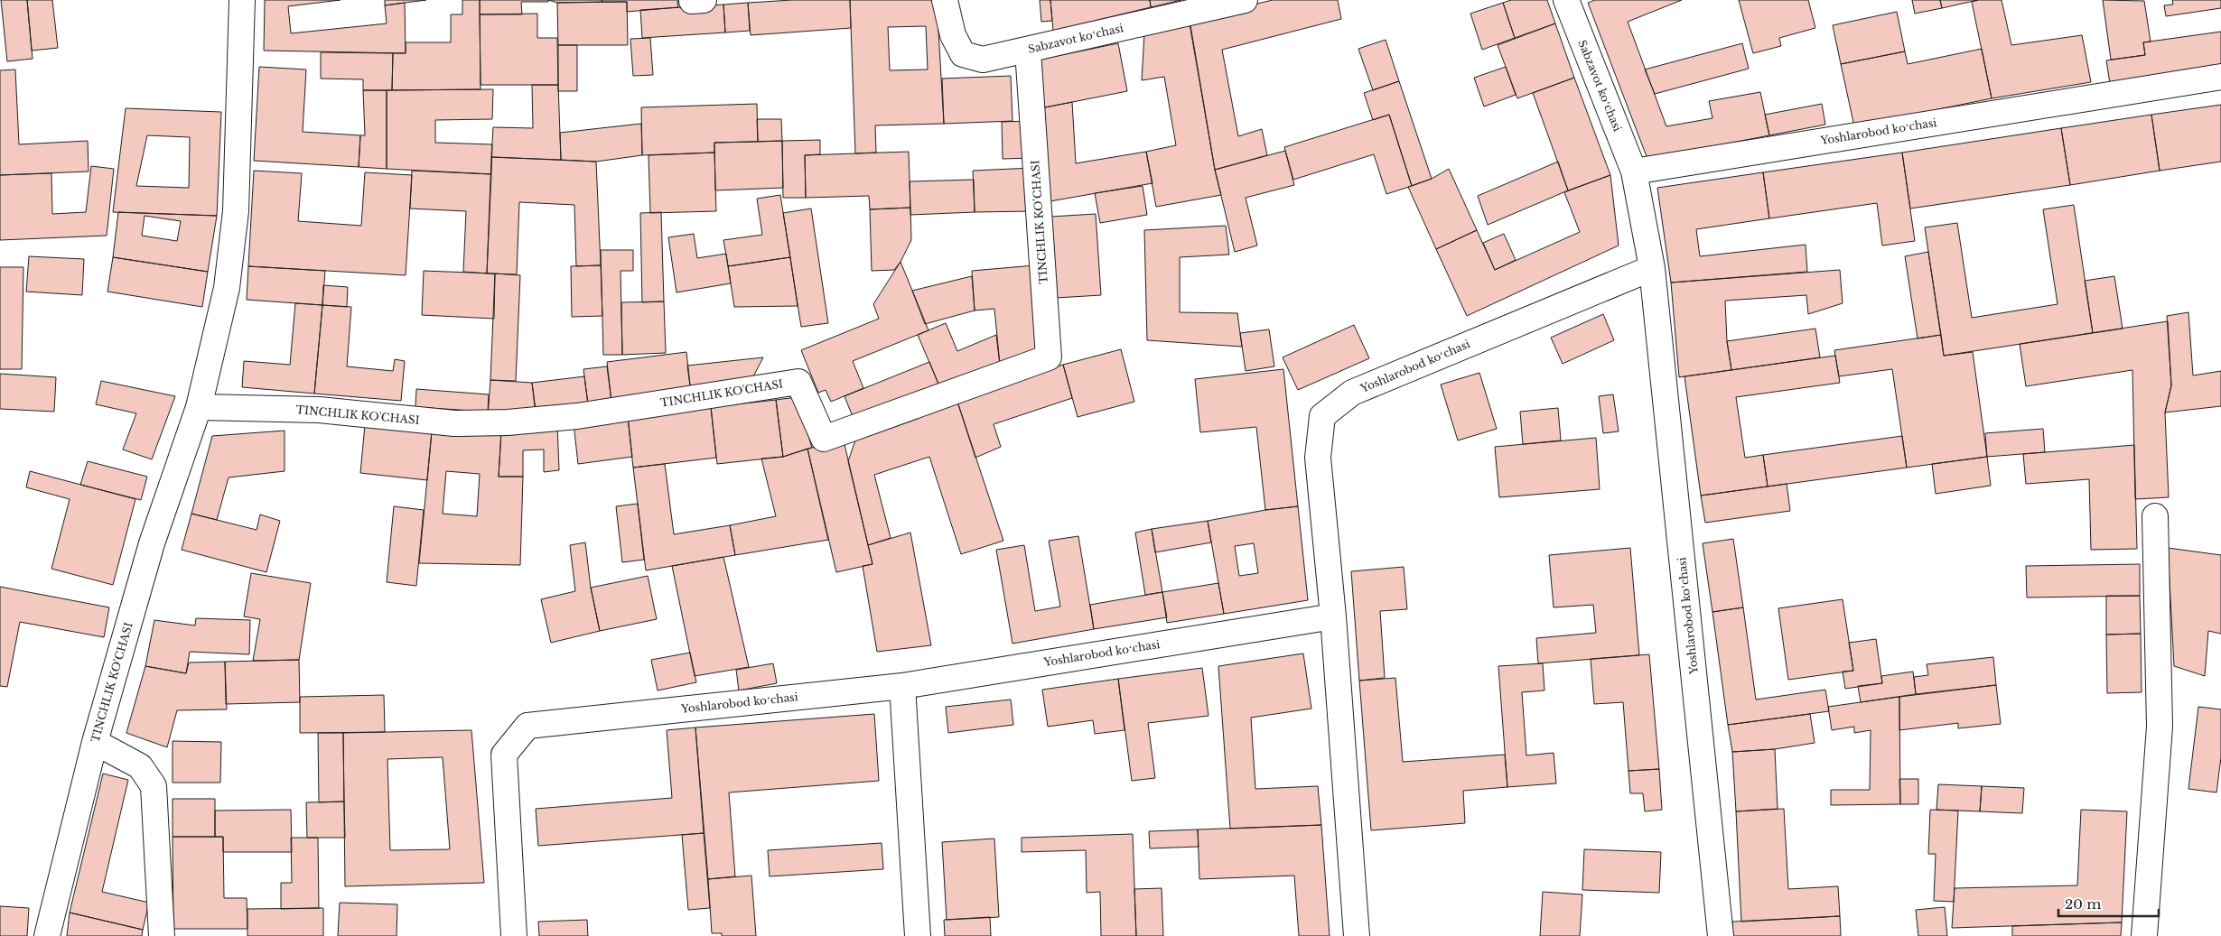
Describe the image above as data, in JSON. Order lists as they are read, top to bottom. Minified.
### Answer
{"streets":{"street":["Sabzavot koʻchasi","Yoshlarobod koʻchasi","TINCHLIK KO'CHASI"]},"crossings":[["Sabzavot koʻchasi","Yoshlarobod koʻchasi"],["Sabzavot koʻchasi","TINCHLIK KO'CHASI"]],"scale_bar":"20 m"}
